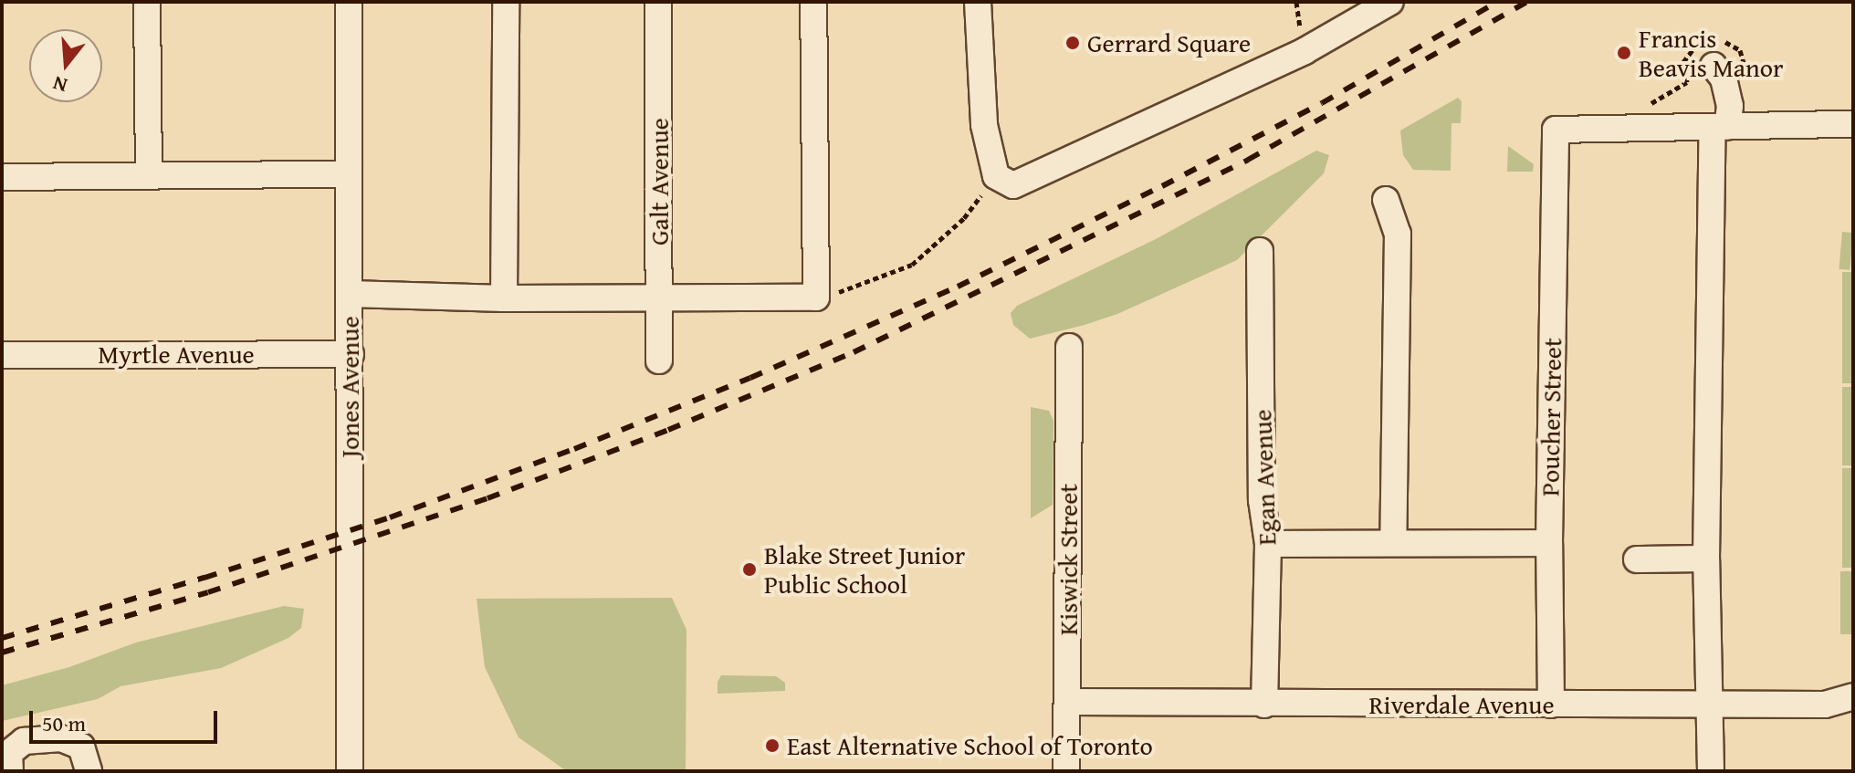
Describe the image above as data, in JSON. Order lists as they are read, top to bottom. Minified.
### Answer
{"streets":{"street":["Galt Avenue","Myrtle Avenue","Jones Avenue","Poucher Street","Egan Avenue","Kiswick Street","Riverdale Avenue"]},"crossings":[["Myrtle Avenue","Jones Avenue"],["Poucher Street","Riverdale Avenue"],["Egan Avenue","Riverdale Avenue"],["Kiswick Street","Riverdale Avenue"]],"places":["Gerrard Square","Francis Beavis Manor","Blake Street Junior Public School","East Alternative School of Toronto"],"scale_bar":"50 m","north":"bottom"}
